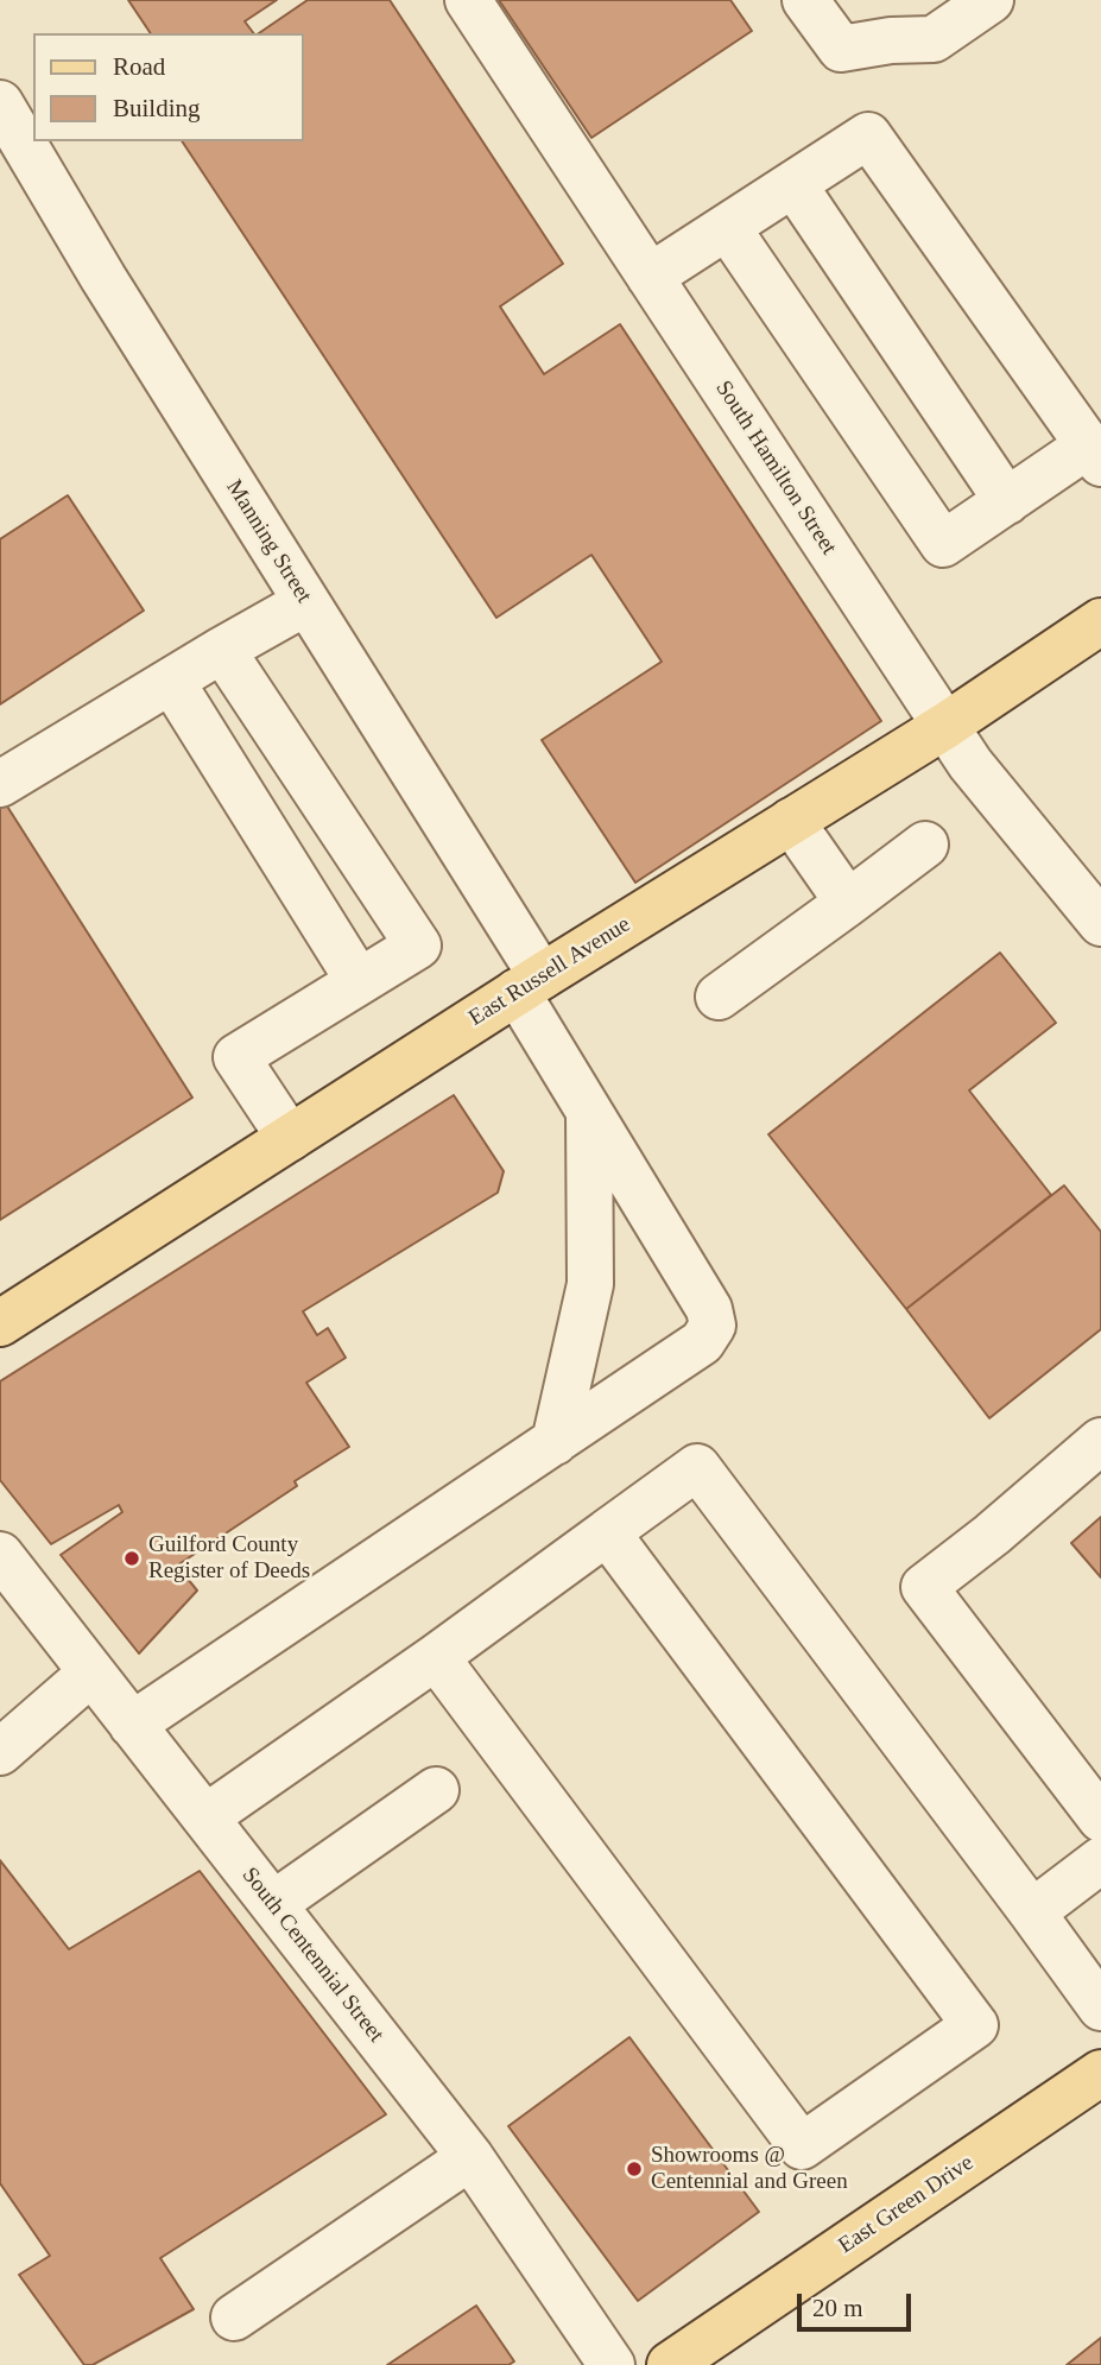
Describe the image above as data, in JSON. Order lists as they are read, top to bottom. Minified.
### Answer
{"streets":{"main road":["East Russell Avenue","East Green Drive"],"street":["South Hamilton Street","Manning Street","South Centennial Street"]},"crossings":[["South Hamilton Street","East Russell Avenue"],["Manning Street","East Russell Avenue"]],"places":["Guilford County Register of Deeds","Showrooms @ Centennial and Green"],"legend":["Road","Building"],"scale_bar":"20 m"}
